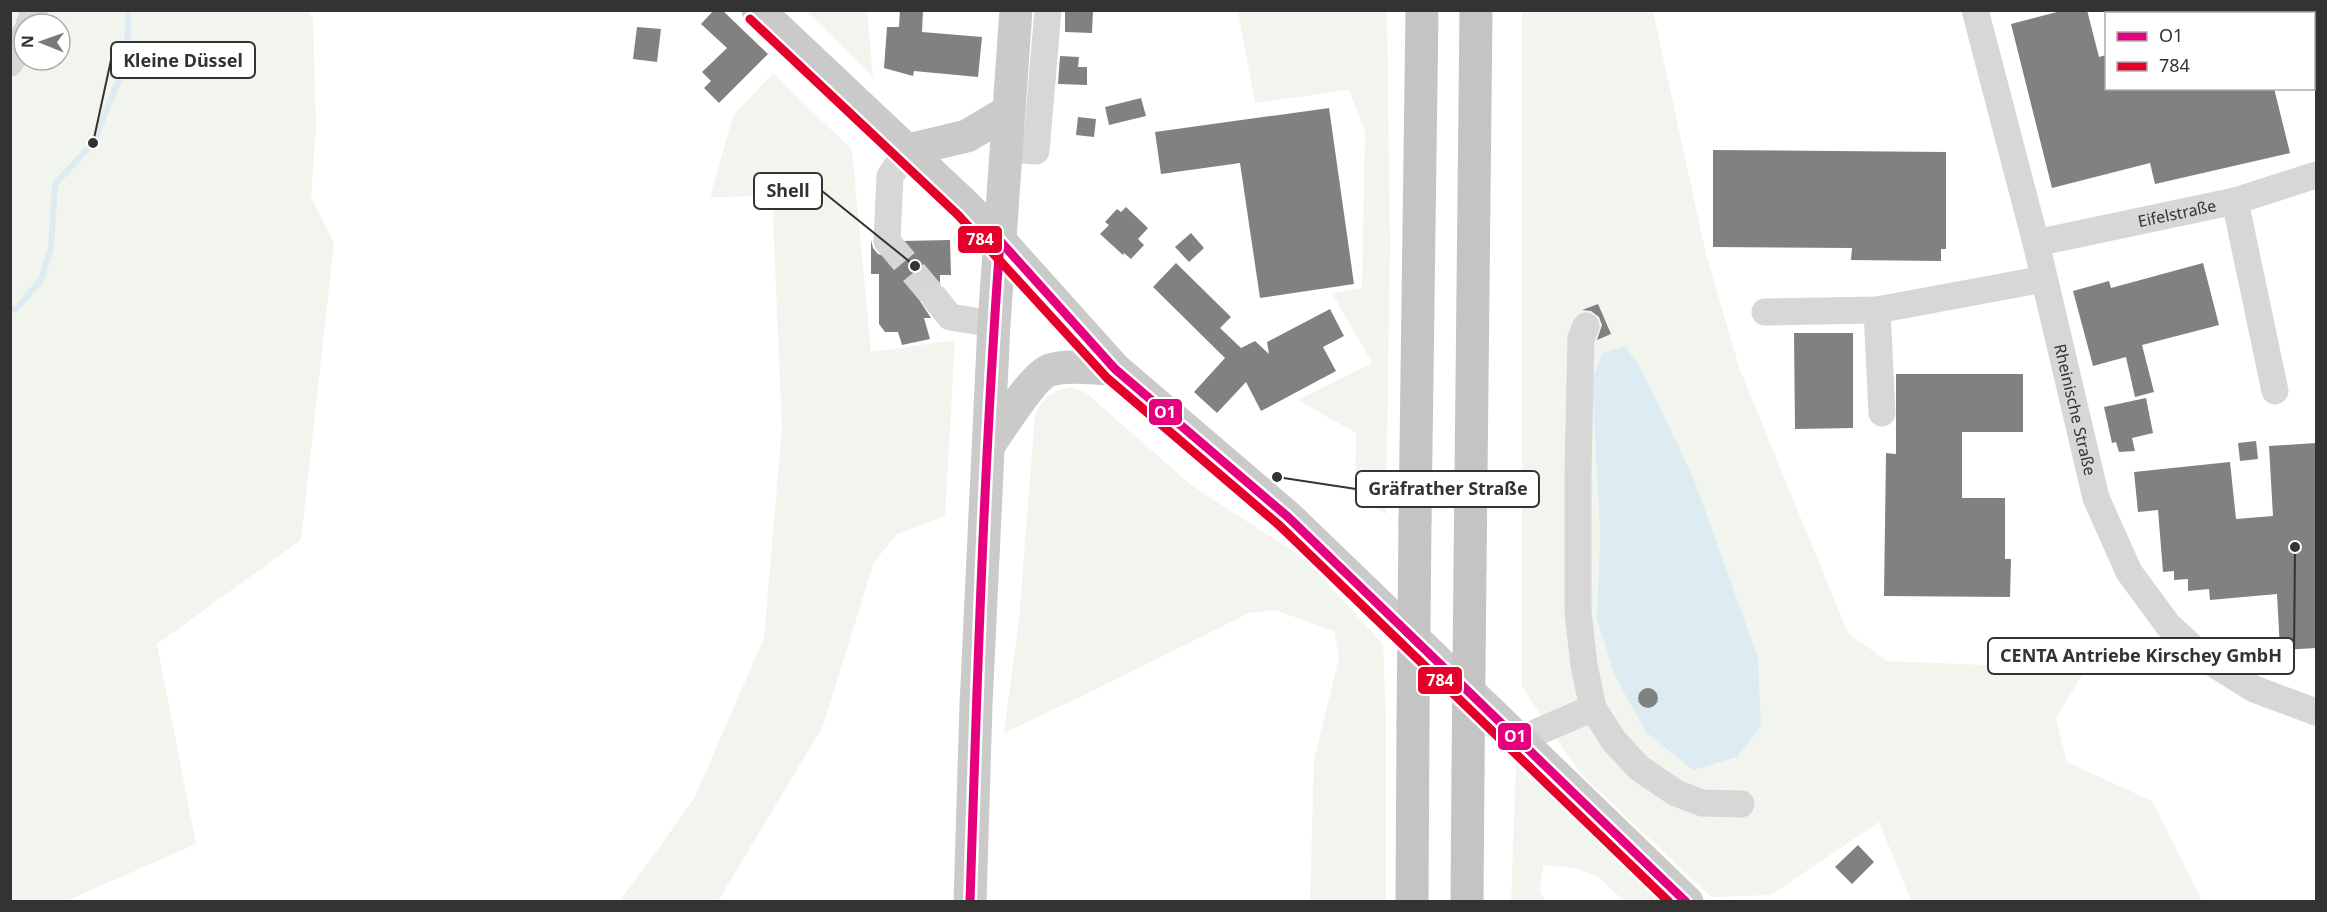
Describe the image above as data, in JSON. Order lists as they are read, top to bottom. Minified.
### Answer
{"streets":{"street":["Eifelstraße","Rheinische Straße"]},"crossings":[["Eifelstraße","Rheinische Straße"]],"places":["Kleine Düssel","Shell","Gräfrather Straße","CENTA Antriebe Kirschey GmbH"],"lines":["transit line 784","transit line O1"],"legend":["O1","784"],"north":"left"}
